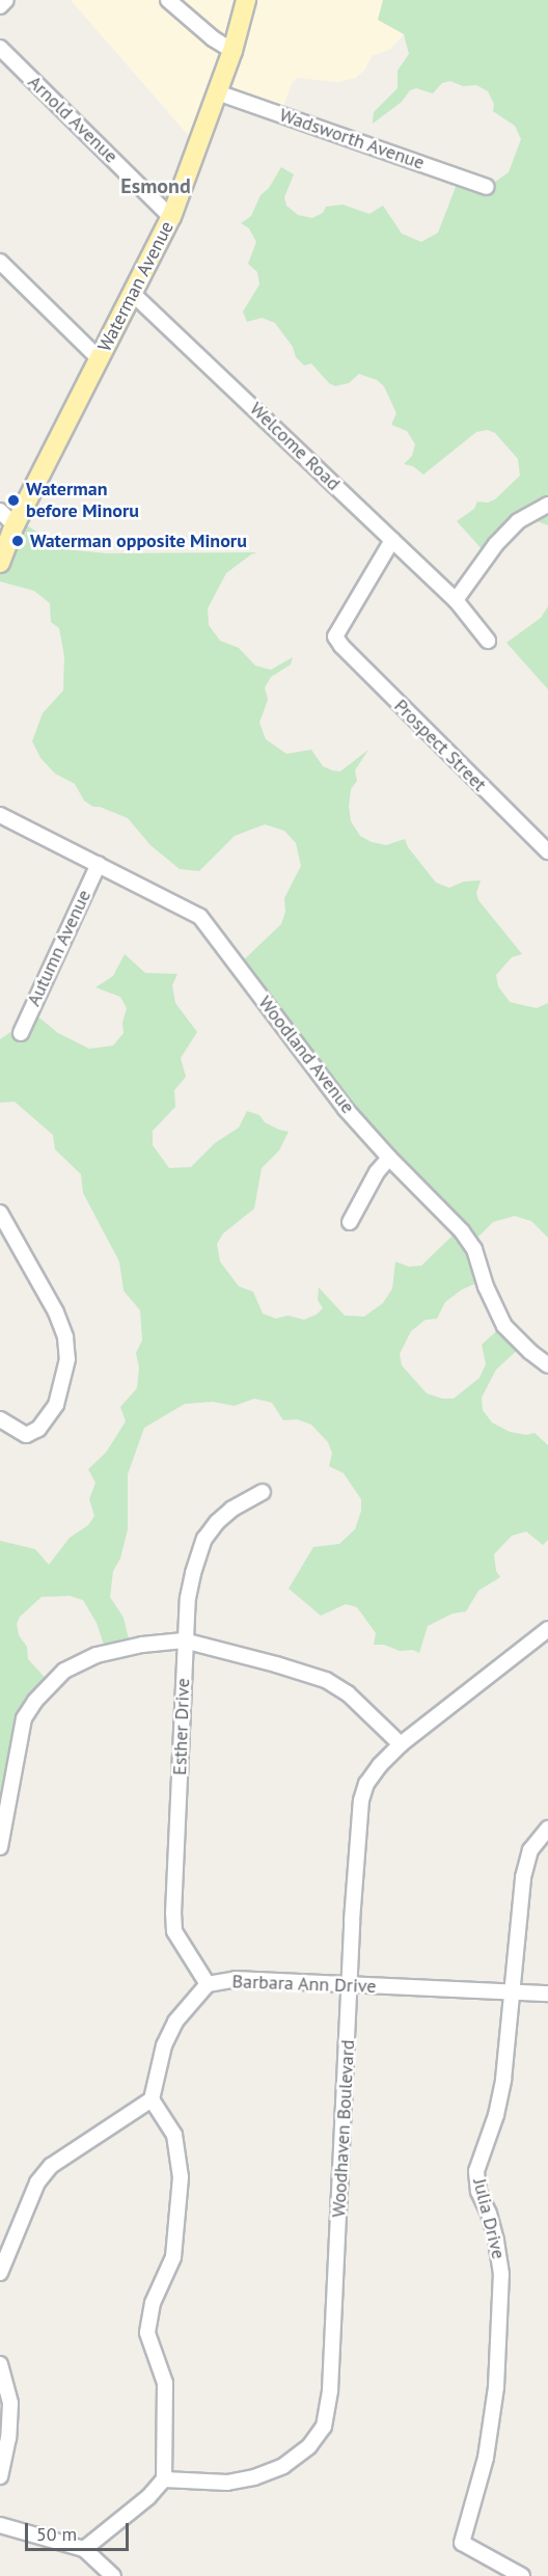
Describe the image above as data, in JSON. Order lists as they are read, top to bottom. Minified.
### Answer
{"streets":{"main road":["Waterman Avenue"],"street":["Arnold Avenue","Wadsworth Avenue","Welcome Road","Prospect Street","Autumn Avenue","Woodland Avenue","Esther Drive","Barbara Ann Drive","Woodhaven Boulevard","Julia Drive"]},"crossings":[["Arnold Avenue","Waterman Avenue"],["Wadsworth Avenue","Waterman Avenue"],["Waterman Avenue","Welcome Road"],["Welcome Road","Prospect Street"],["Autumn Avenue","Woodland Avenue"],["Esther Drive","Barbara Ann Drive"],["Barbara Ann Drive","Woodhaven Boulevard"],["Barbara Ann Drive","Julia Drive"]],"districts":["Esmond"],"places":["Waterman before Minoru","Waterman opposite Minoru"],"scale_bar":"50 m"}
